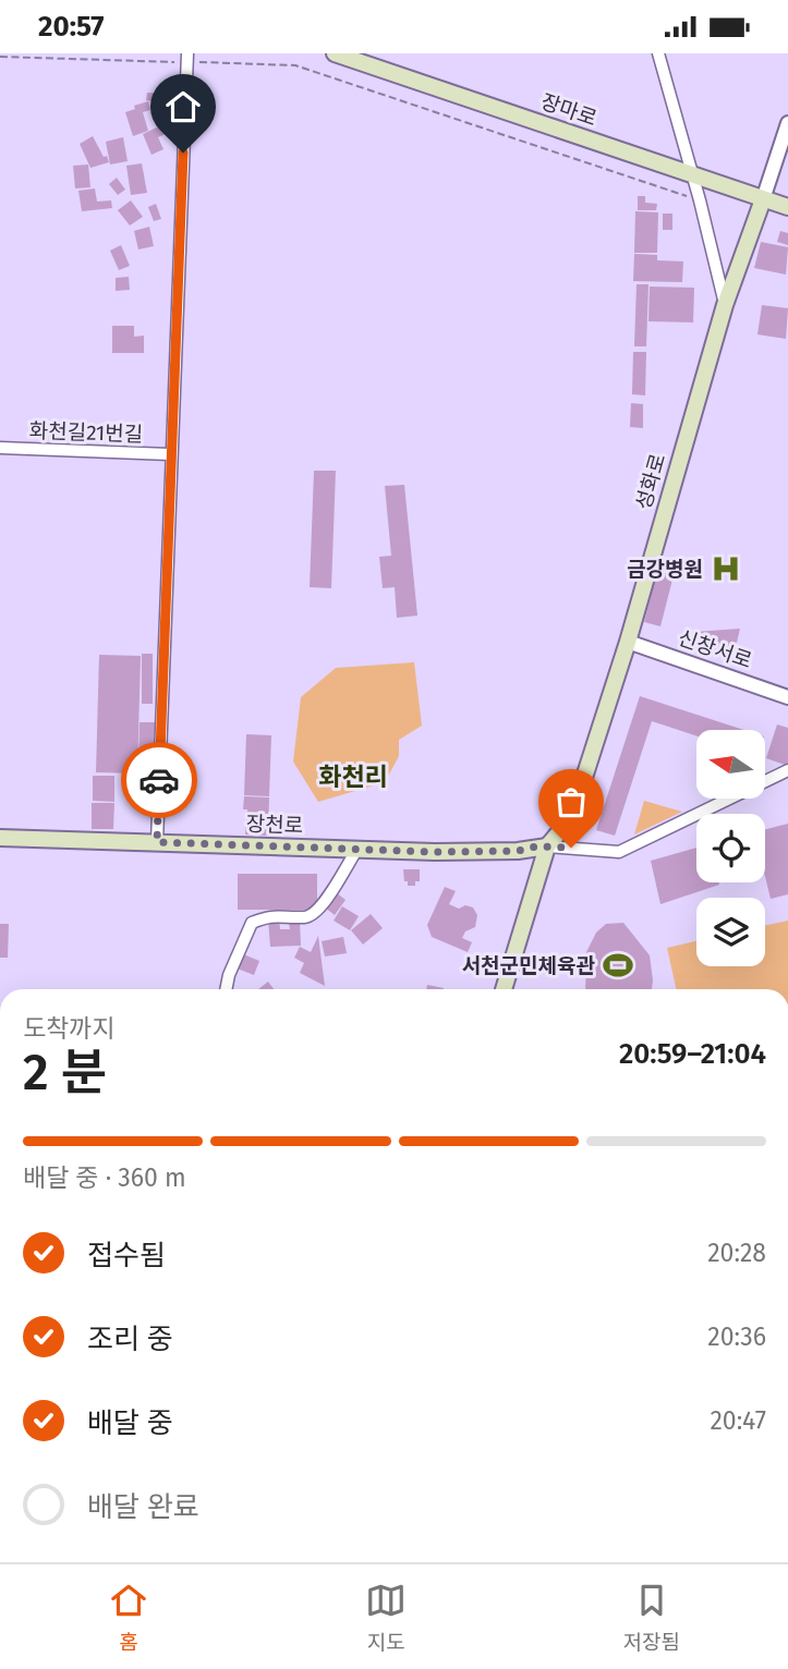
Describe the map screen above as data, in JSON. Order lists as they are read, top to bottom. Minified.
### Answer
{"streets":{"main road":["장마로","성화로","장천로"],"street":["화천길21번길","신창서로"]},"crossings":[["장마로","성화로"],["성화로","신창서로"],["성화로","장천로"]],"districts":["화천리"],"places":{"hospital":["금강병원"],"sports":["서천군민체육관"]},"north":"left","page":{"status":"20:57","heading":["2 분","도착까지","20:59–21:04"],"bar":"배달 중 · 360 m","list":[["접수됨","20:28"],["조리 중","20:36"],["배달 중","20:47"],"배달 완료"],"tabs":["홈","지도","저장됨"]}}
